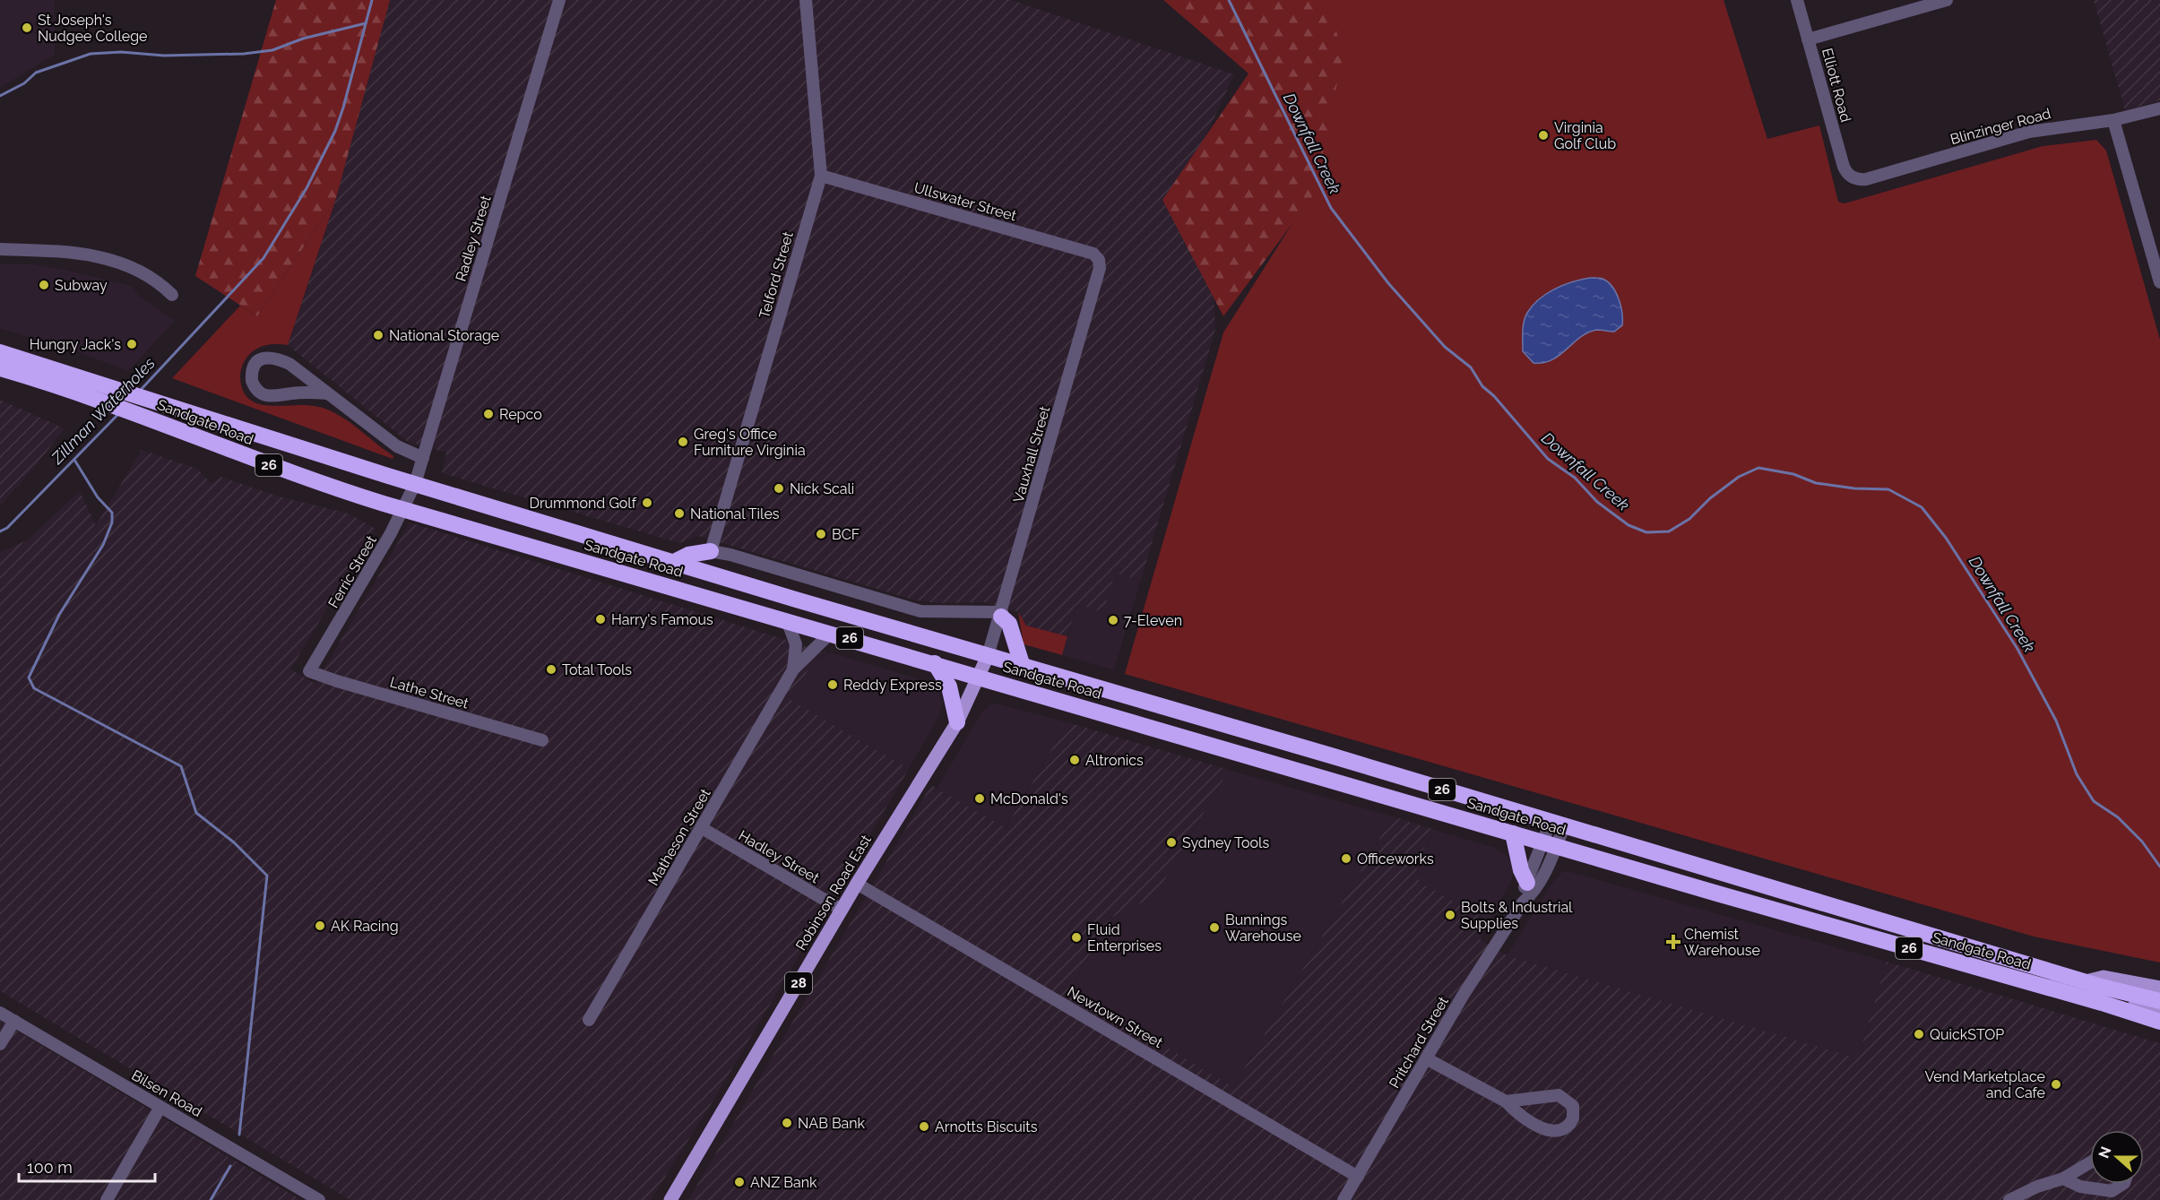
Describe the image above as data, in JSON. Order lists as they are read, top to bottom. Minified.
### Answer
{"streets":{"highway":["Sandgate Road","26"],"main road":["Robinson Road East","28"],"street":["Elliott Road","Blinzinger Road","Ullswater Street","Radley Street","Telford Street","Vauxhall Street","Ferric Street","Lathe Street","Matheson Street","Hadley Street","Newtown Street","Pritchard Street","Bilsen Road"]},"crossings":[["Elliott Road","Blinzinger Road"],["Ullswater Street","Telford Street"],["Ullswater Street","Vauxhall Street"],["Radley Street","Sandgate Road"],["Radley Street","Ferric Street"],["Sandgate Road","Vauxhall Street"],["Sandgate Road","Ferric Street"],["Sandgate Road","Matheson Street"],["Sandgate Road","Robinson Road East"],["Sandgate Road","Pritchard Street"],["Vauxhall Street","Robinson Road East"],["Ferric Street","Lathe Street"],["Matheson Street","Hadley Street"],["Hadley Street","Robinson Road East"],["Robinson Road East","Newtown Street"],["Newtown Street","Pritchard Street"]],"water":["Downfall Creek","Zillman Waterholes"],"places":{"other":["St Joseph's Nudgee College","Virginia Golf Club","Subway","National Storage","Hungry Jack's","Repco","Greg's Office Furniture Virginia","Nick Scali","Drummond Golf","National Tiles","BCF","Harry's Famous","7-Eleven","Total Tools","Reddy Express","Altronics","McDonald's","Sydney Tools","Officeworks","Bolts & Industrial Supplies","AK Racing","Bunnings Warehouse","Fluid Enterprises","QuickSTOP","Vend Marketplace and Cafe","NAB Bank","Arnotts Biscuits","ANZ Bank"],"health":["Chemist Warehouse"]},"scale_bar":"100 m","north":"left"}
